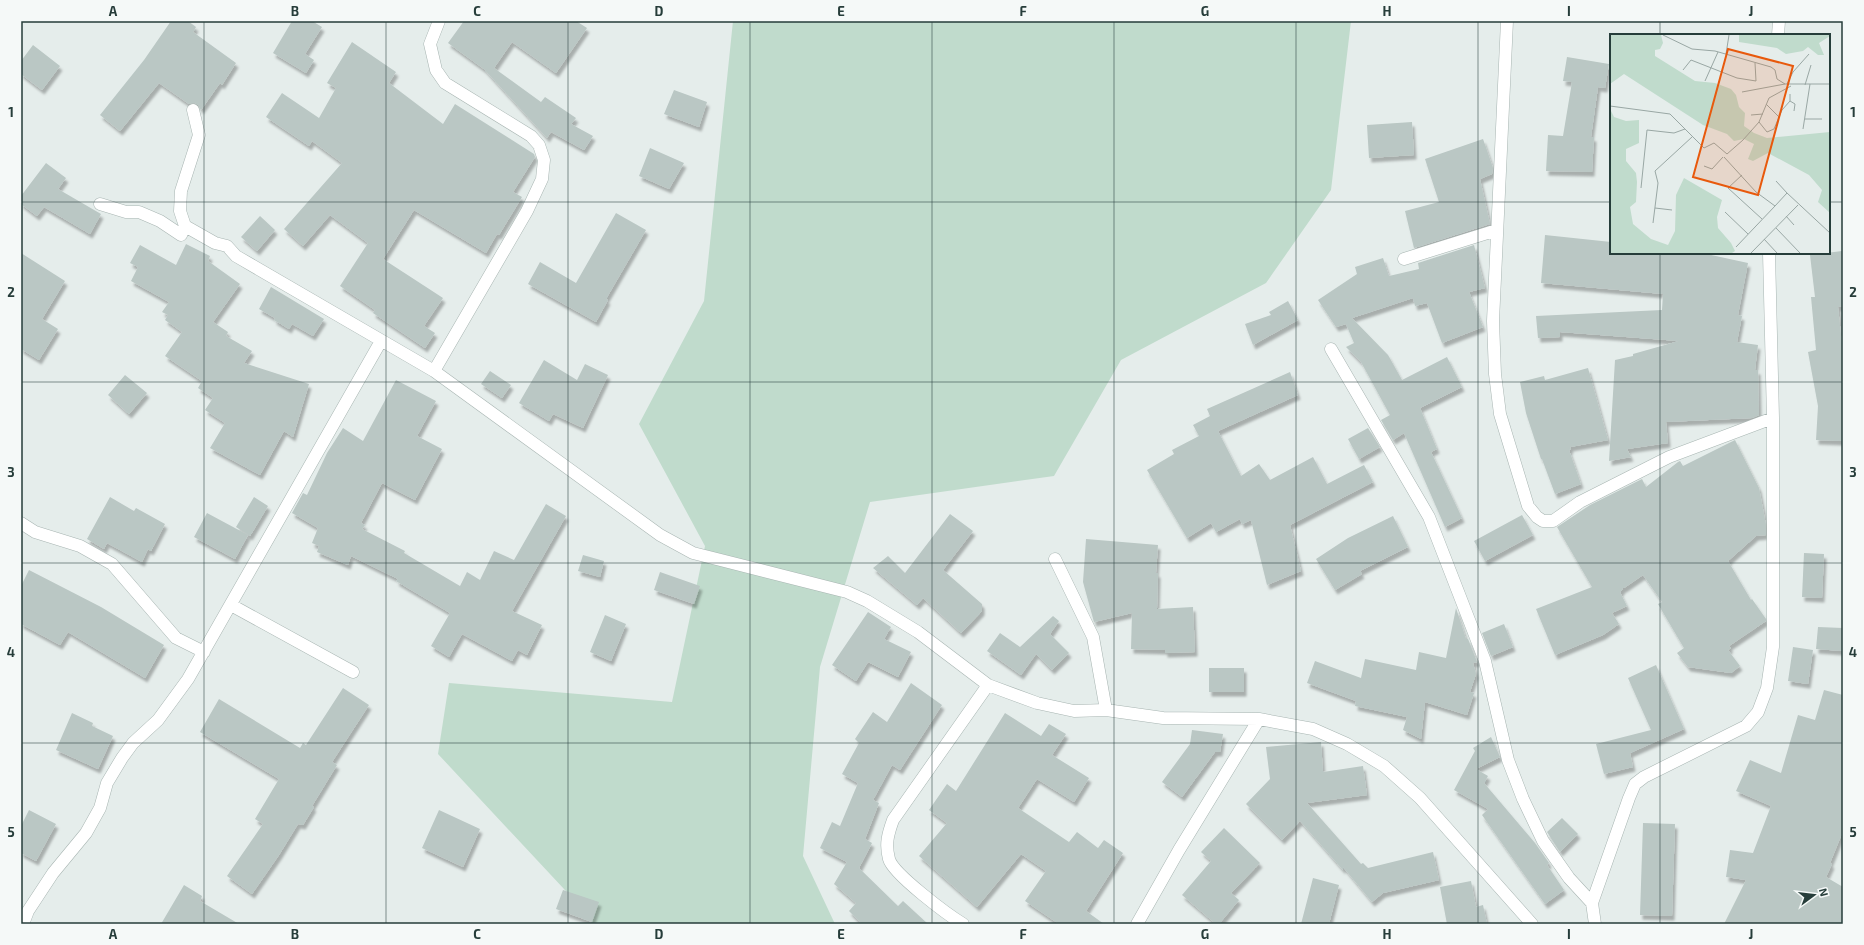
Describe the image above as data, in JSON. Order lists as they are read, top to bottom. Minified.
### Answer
{"north":"right","grid":{"columns":["A","B","C","D","E","F","G","H","I","J"],"rows":["1","2","3","4","5"]}}
